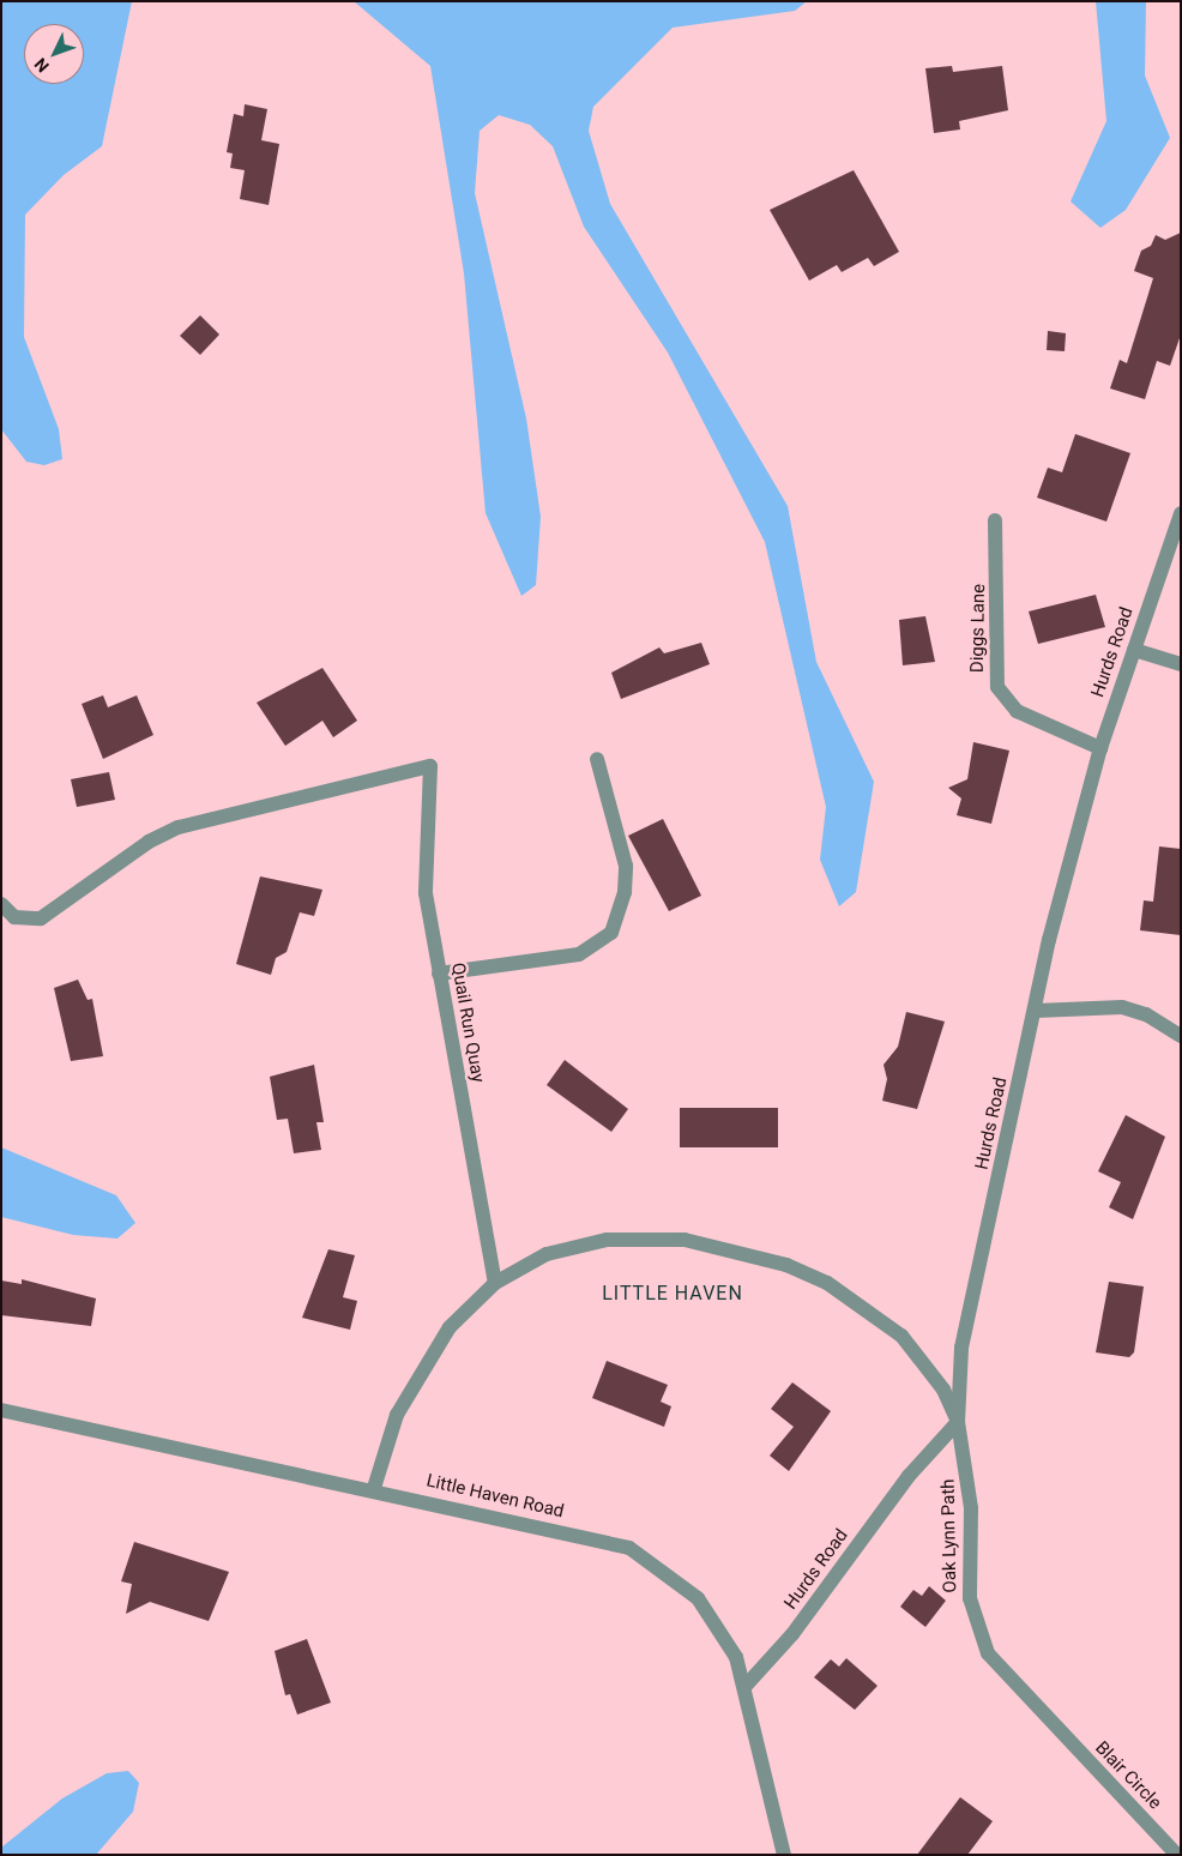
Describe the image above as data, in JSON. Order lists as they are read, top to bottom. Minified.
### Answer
{"streets":{"street":["Diggs Lane","Hurds Road","Quail Run Quay","Little Haven Road","Oak Lynn Path","Blair Circle"]},"crossings":[["Diggs Lane","Hurds Road"],["Hurds Road","Little Haven Road"],["Hurds Road","Oak Lynn Path"],["Quail Run Quay","Oak Lynn Path"],["Little Haven Road","Oak Lynn Path"],["Oak Lynn Path","Blair Circle"]],"districts":["LITTLE HAVEN"],"north":"bottom left"}
